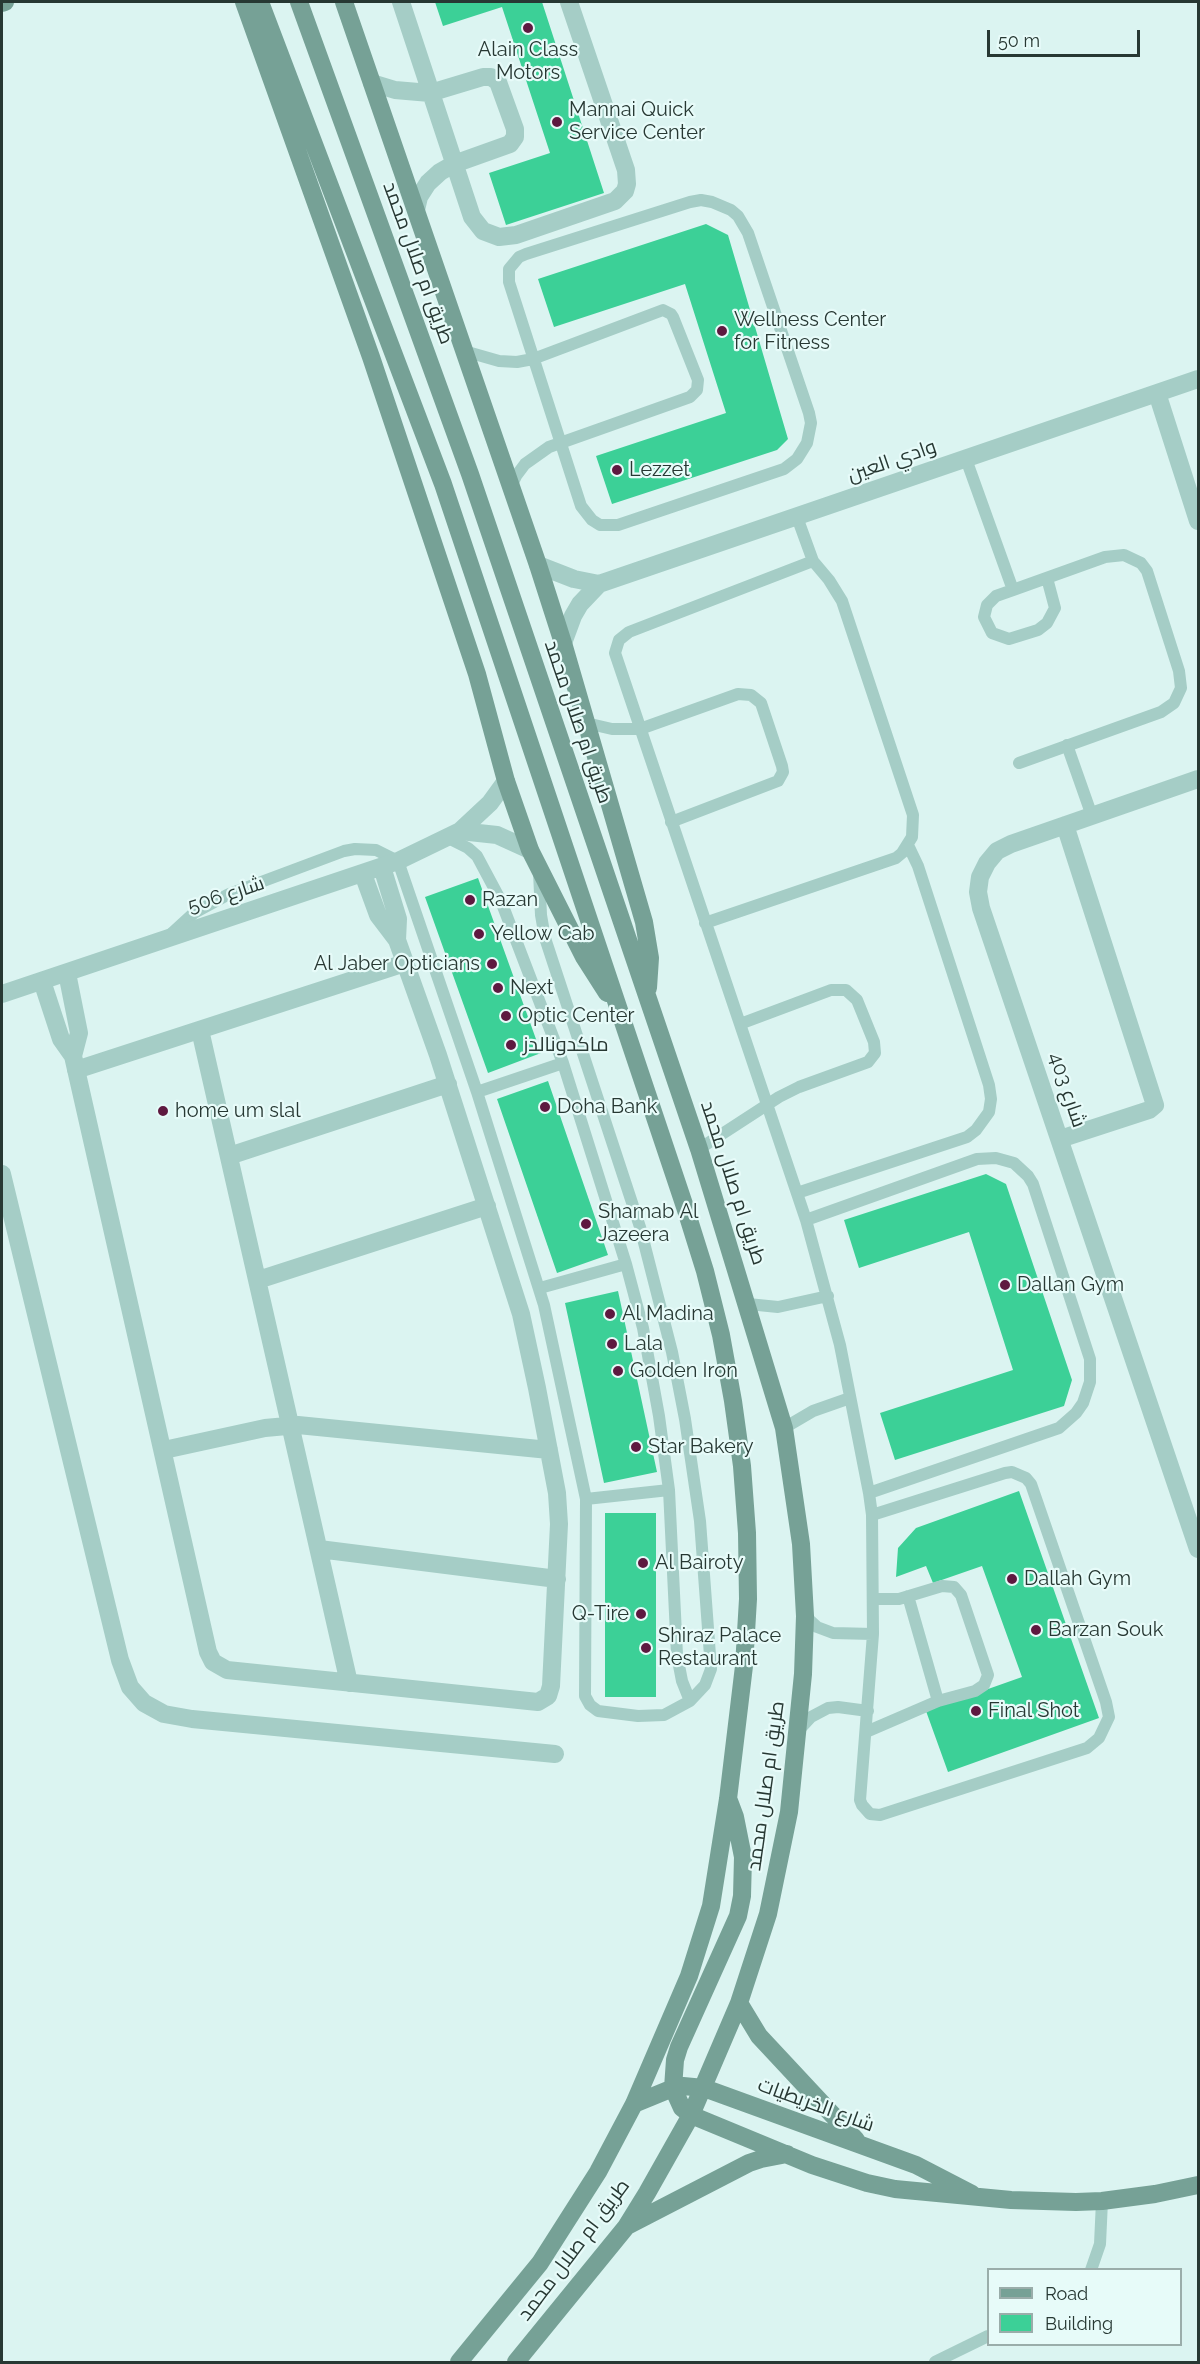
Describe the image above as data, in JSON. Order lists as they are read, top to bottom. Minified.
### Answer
{"streets":{"street":["طريق ام صلال محمد","وادي العين","شارع 506","شارع 403","شارع الخريطيات"]},"crossings":[["طريق ام صلال محمد","شارع الخريطيات"]],"places":["Alain Class Motors","Mannai Quick Service Center","Wellness Center for Fitness","Lezzet","Razan","Yellow Cab","Al Jaber Opticians","Next","Optic Center","ماكدونالدز","Doha Bank","home um slal","Shamab Al Jazeera","Dallan Gym","Al Madina","Lala","Golden Iron","Star Bakery","Al Bairoty","Dallah Gym","Q-Tire","Barzan Souk","Shiraz Palace Restaurant","Final Shot"],"legend":["Road","Building"],"scale_bar":"50 m"}
